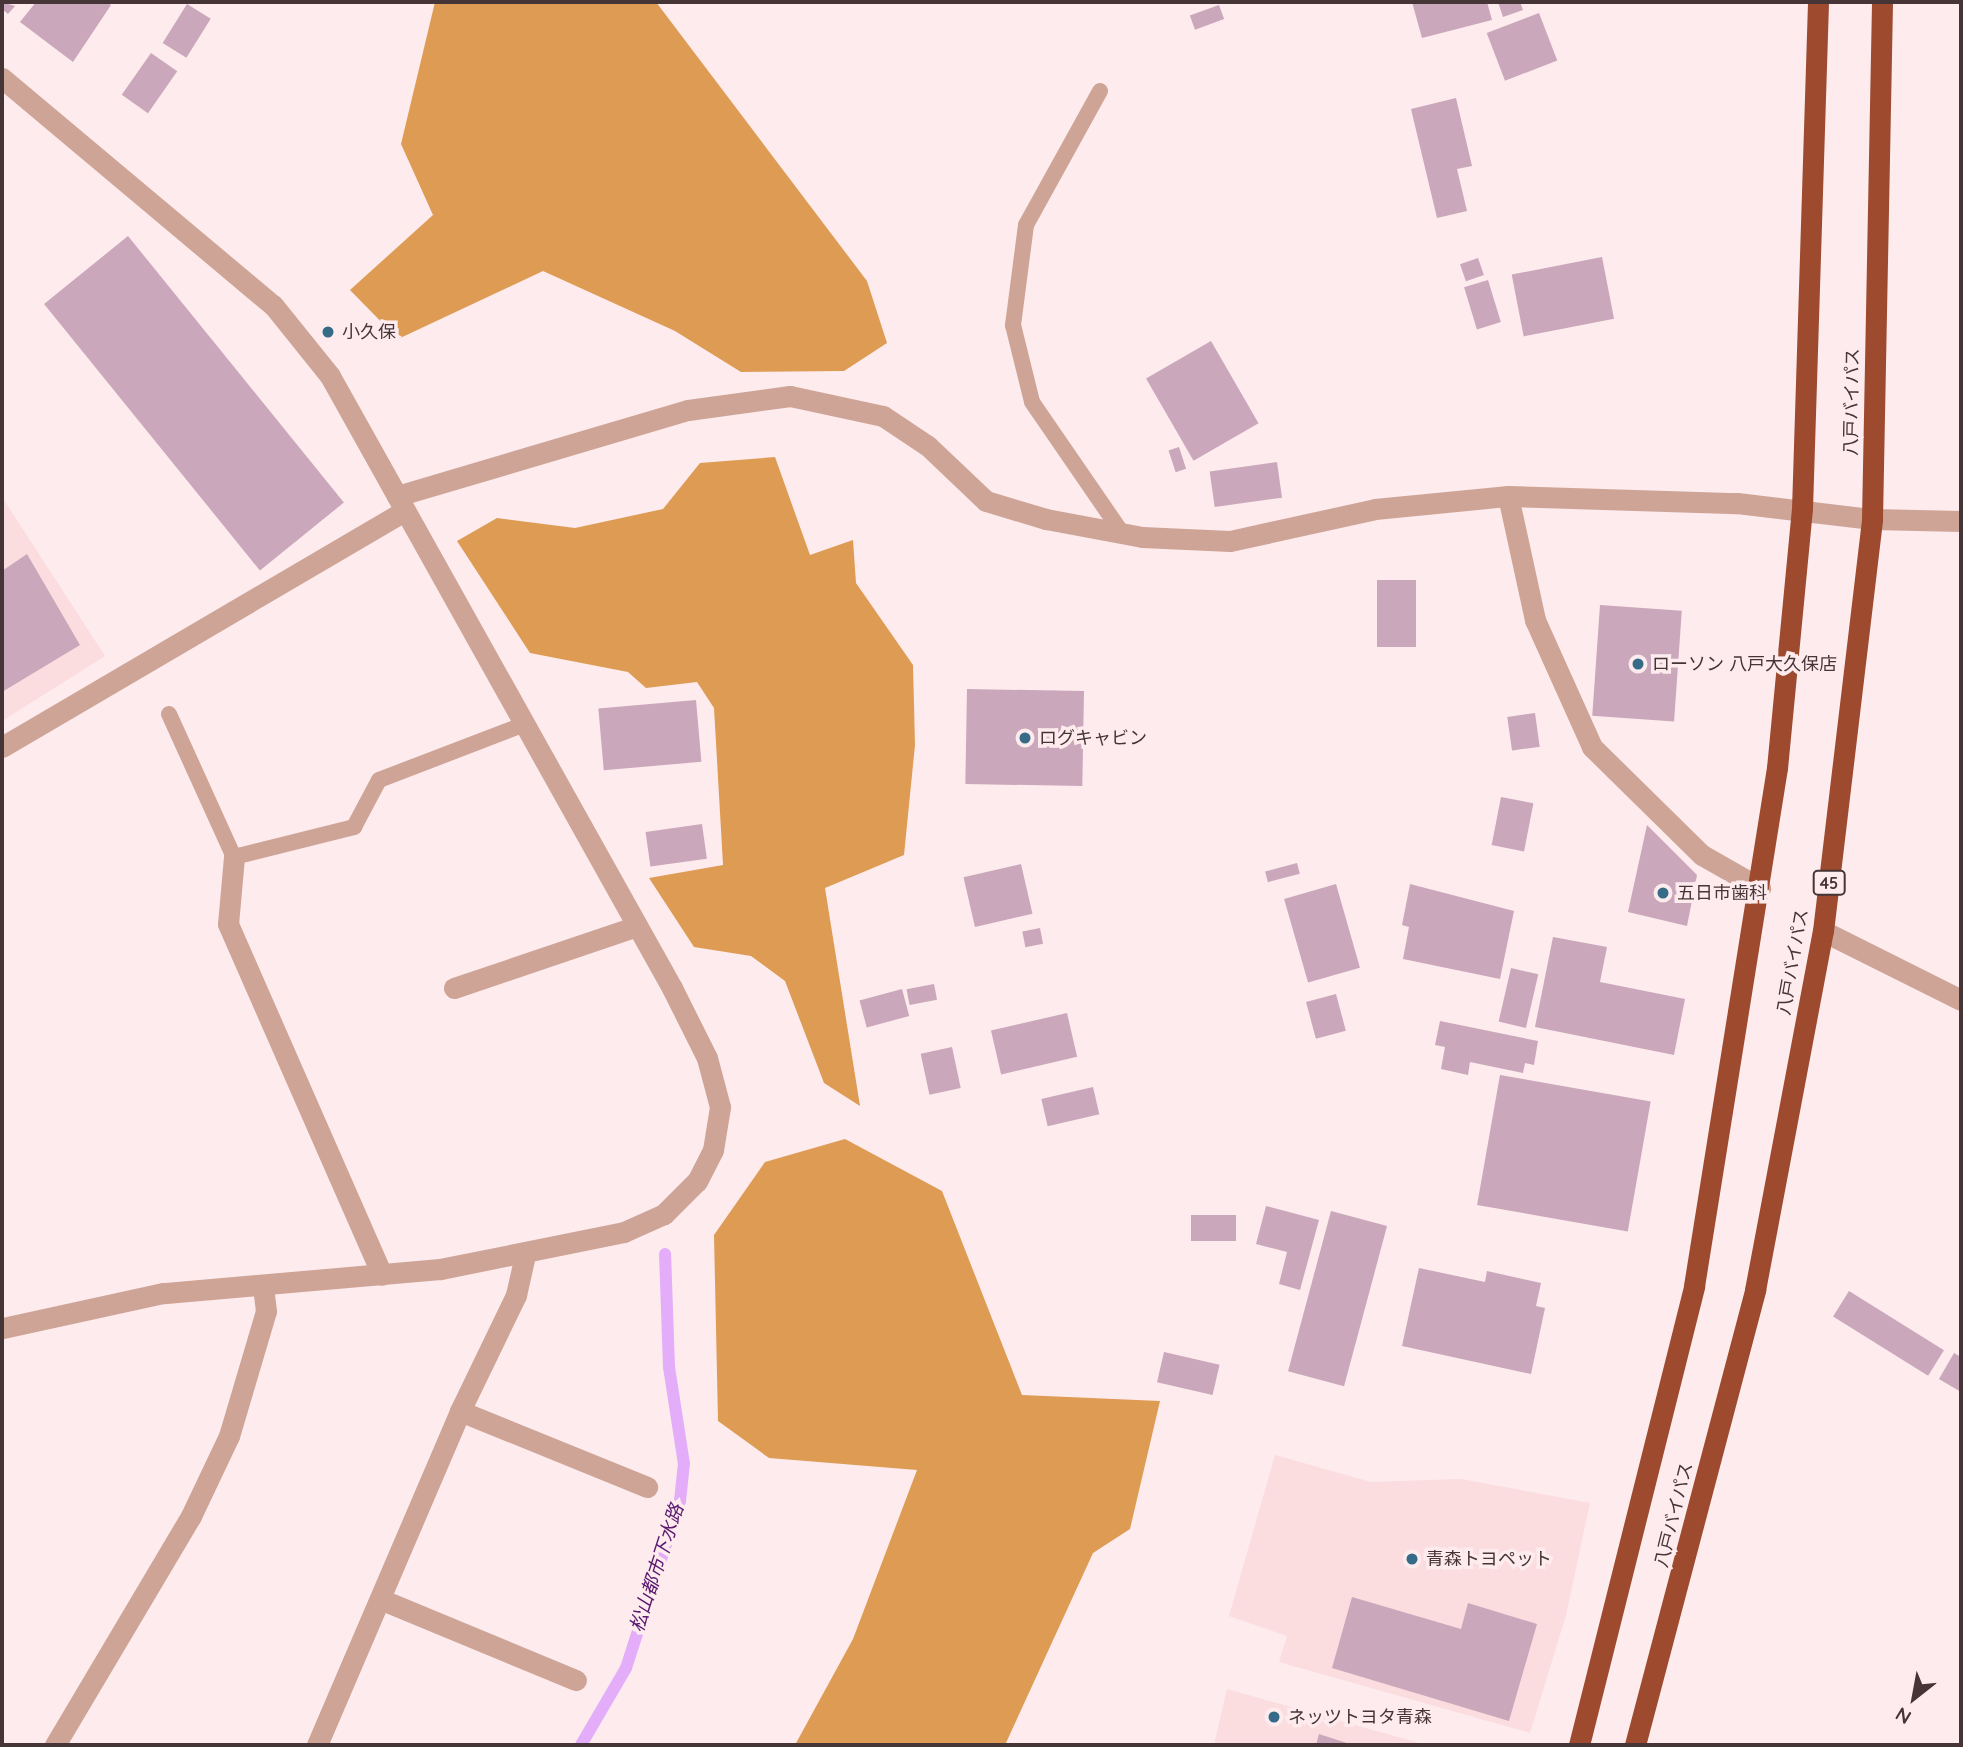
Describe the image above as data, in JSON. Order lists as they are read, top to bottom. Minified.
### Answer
{"streets":{"highway":["八戸バイパス","45"]},"water":["松山都市下水路"],"places":["小久保","ローソン 八戸大久保店","ログキャビン","五日市歯科","青森トヨペット","ネッツトヨタ青森"],"north":"bottom left"}
